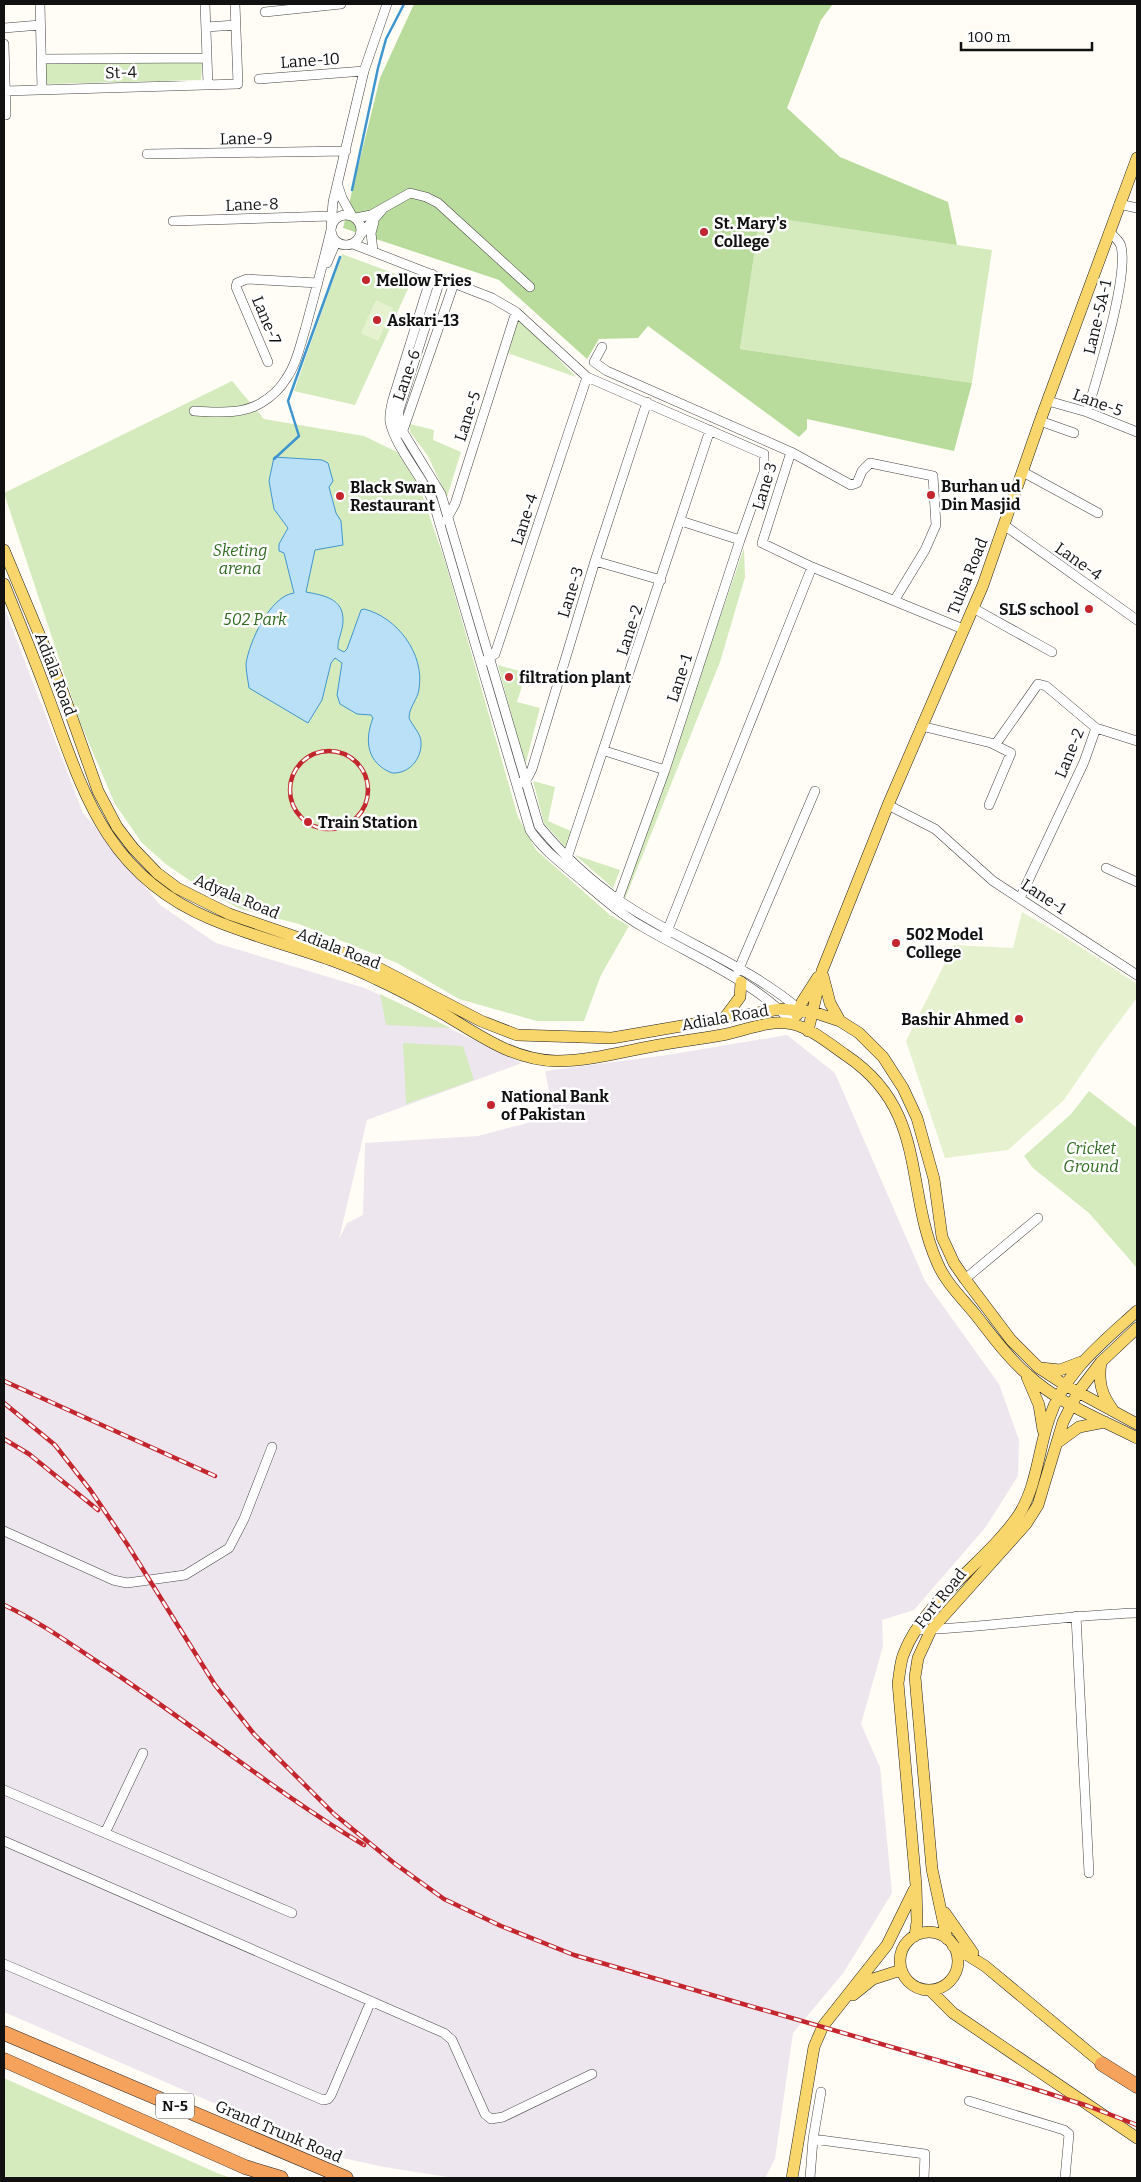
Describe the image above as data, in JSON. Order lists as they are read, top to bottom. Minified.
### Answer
{"streets":{"highway":["N-5","Grand Trunk Road"],"main road":["Tulsa Road","Adiala Road","Adyala Road","Fort Road"],"street":["Lane-10","St-4","Lane-9","Lane-8","Lane-5A-1","Lane-7","Lane-6","Lane-5","Lane 3","Lane-4","Lane-3","Lane-2","Lane-1"]},"crossings":[["Lane-5A-1","Lane-5"],["Lane-5A-1","Tulsa Road"],["Lane-5","Tulsa Road"],["Lane 3","Tulsa Road"],["Lane-4","Tulsa Road"],["Tulsa Road","Adiala Road"],["Tulsa Road","Lane-1"],["Lane-2","Lane-1"],["Adiala Road","Adyala Road"]],"parks":["Sketing arena","502 Park","Cricket Ground"],"places":["St. Mary's College","Mellow Fries","Askari-13","Burhan ud Din Masjid","Black Swan Restaurant","SLS school","filtration plant","Train Station","502 Model College","Bashir Ahmed","National Bank of Pakistan"],"scale_bar":"100 m"}
